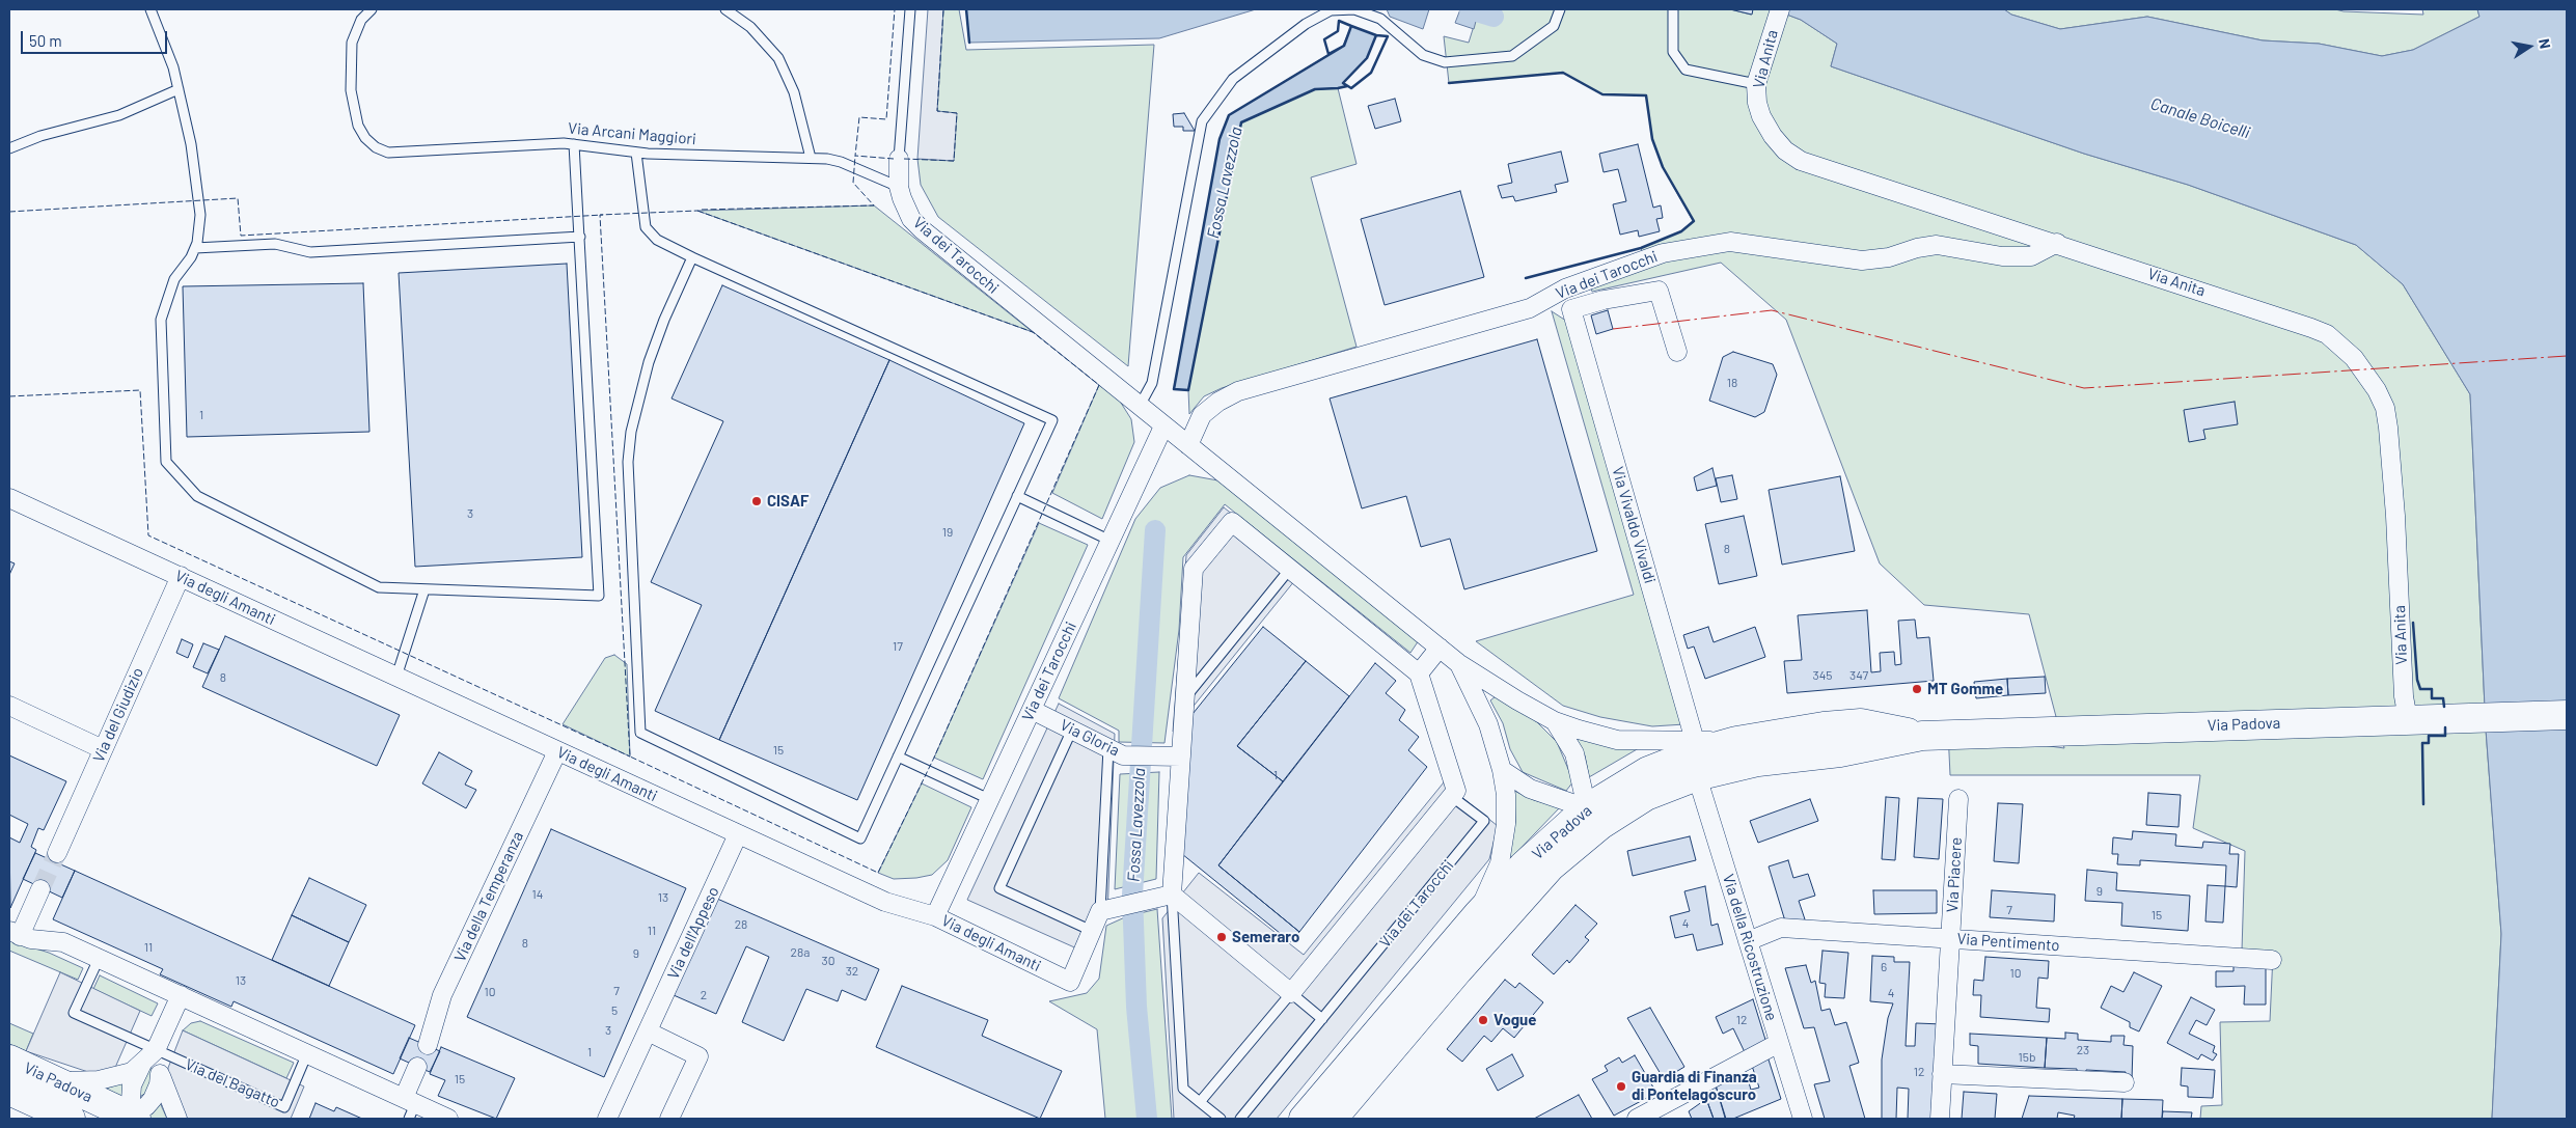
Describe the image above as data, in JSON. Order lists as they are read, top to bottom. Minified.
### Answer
{"streets":{"main road":["Via Padova"],"street":["Via Anita","Via dei Tarocchi","Via Vivaldo Vivaldi","Via degli Amanti","Via del Giudizio","Via Gloria","Via Piacere","Via della Temperanza","Via dell'Appeso","Via Pentimento","Via della Ricostruzione","Via del Bagatto"],"lane":["Via Arcani Maggiori"]},"crossings":[["Via Anita","Via dei Tarocchi"],["Via Anita","Via Padova"],["Via Arcani Maggiori","Via dei Tarocchi"],["Via dei Tarocchi","Via Vivaldo Vivaldi"],["Via dei Tarocchi","Via degli Amanti"],["Via dei Tarocchi","Via Padova"],["Via dei Tarocchi","Via Gloria"],["Via dei Tarocchi","Via della Ricostruzione"],["Via Vivaldo Vivaldi","Via Padova"],["Via Vivaldo Vivaldi","Via della Ricostruzione"],["Via degli Amanti","Via del Giudizio"],["Via degli Amanti","Via della Temperanza"],["Via degli Amanti","Via dell'Appeso"],["Via Padova","Via della Ricostruzione"],["Via Padova","Via del Bagatto"],["Via Piacere","Via Pentimento"],["Via Pentimento","Via della Ricostruzione"]],"water":["Canale Boicelli","Fossa Lavezzola"],"places":["CISAF","MT Gomme","Semeraro","Vogue","Guardia di Finanza di Pontelagoscuro"],"house_numbers":["18","1","3","19","8","17","345","347","8","15","1","9","14","13","7","15","4","28","11","8","11","28a","9","30","6","32","10","13","7","10","4","2","5","12","3","23","1","15b","12","15"],"scale_bar":"50 m","north":"right"}
